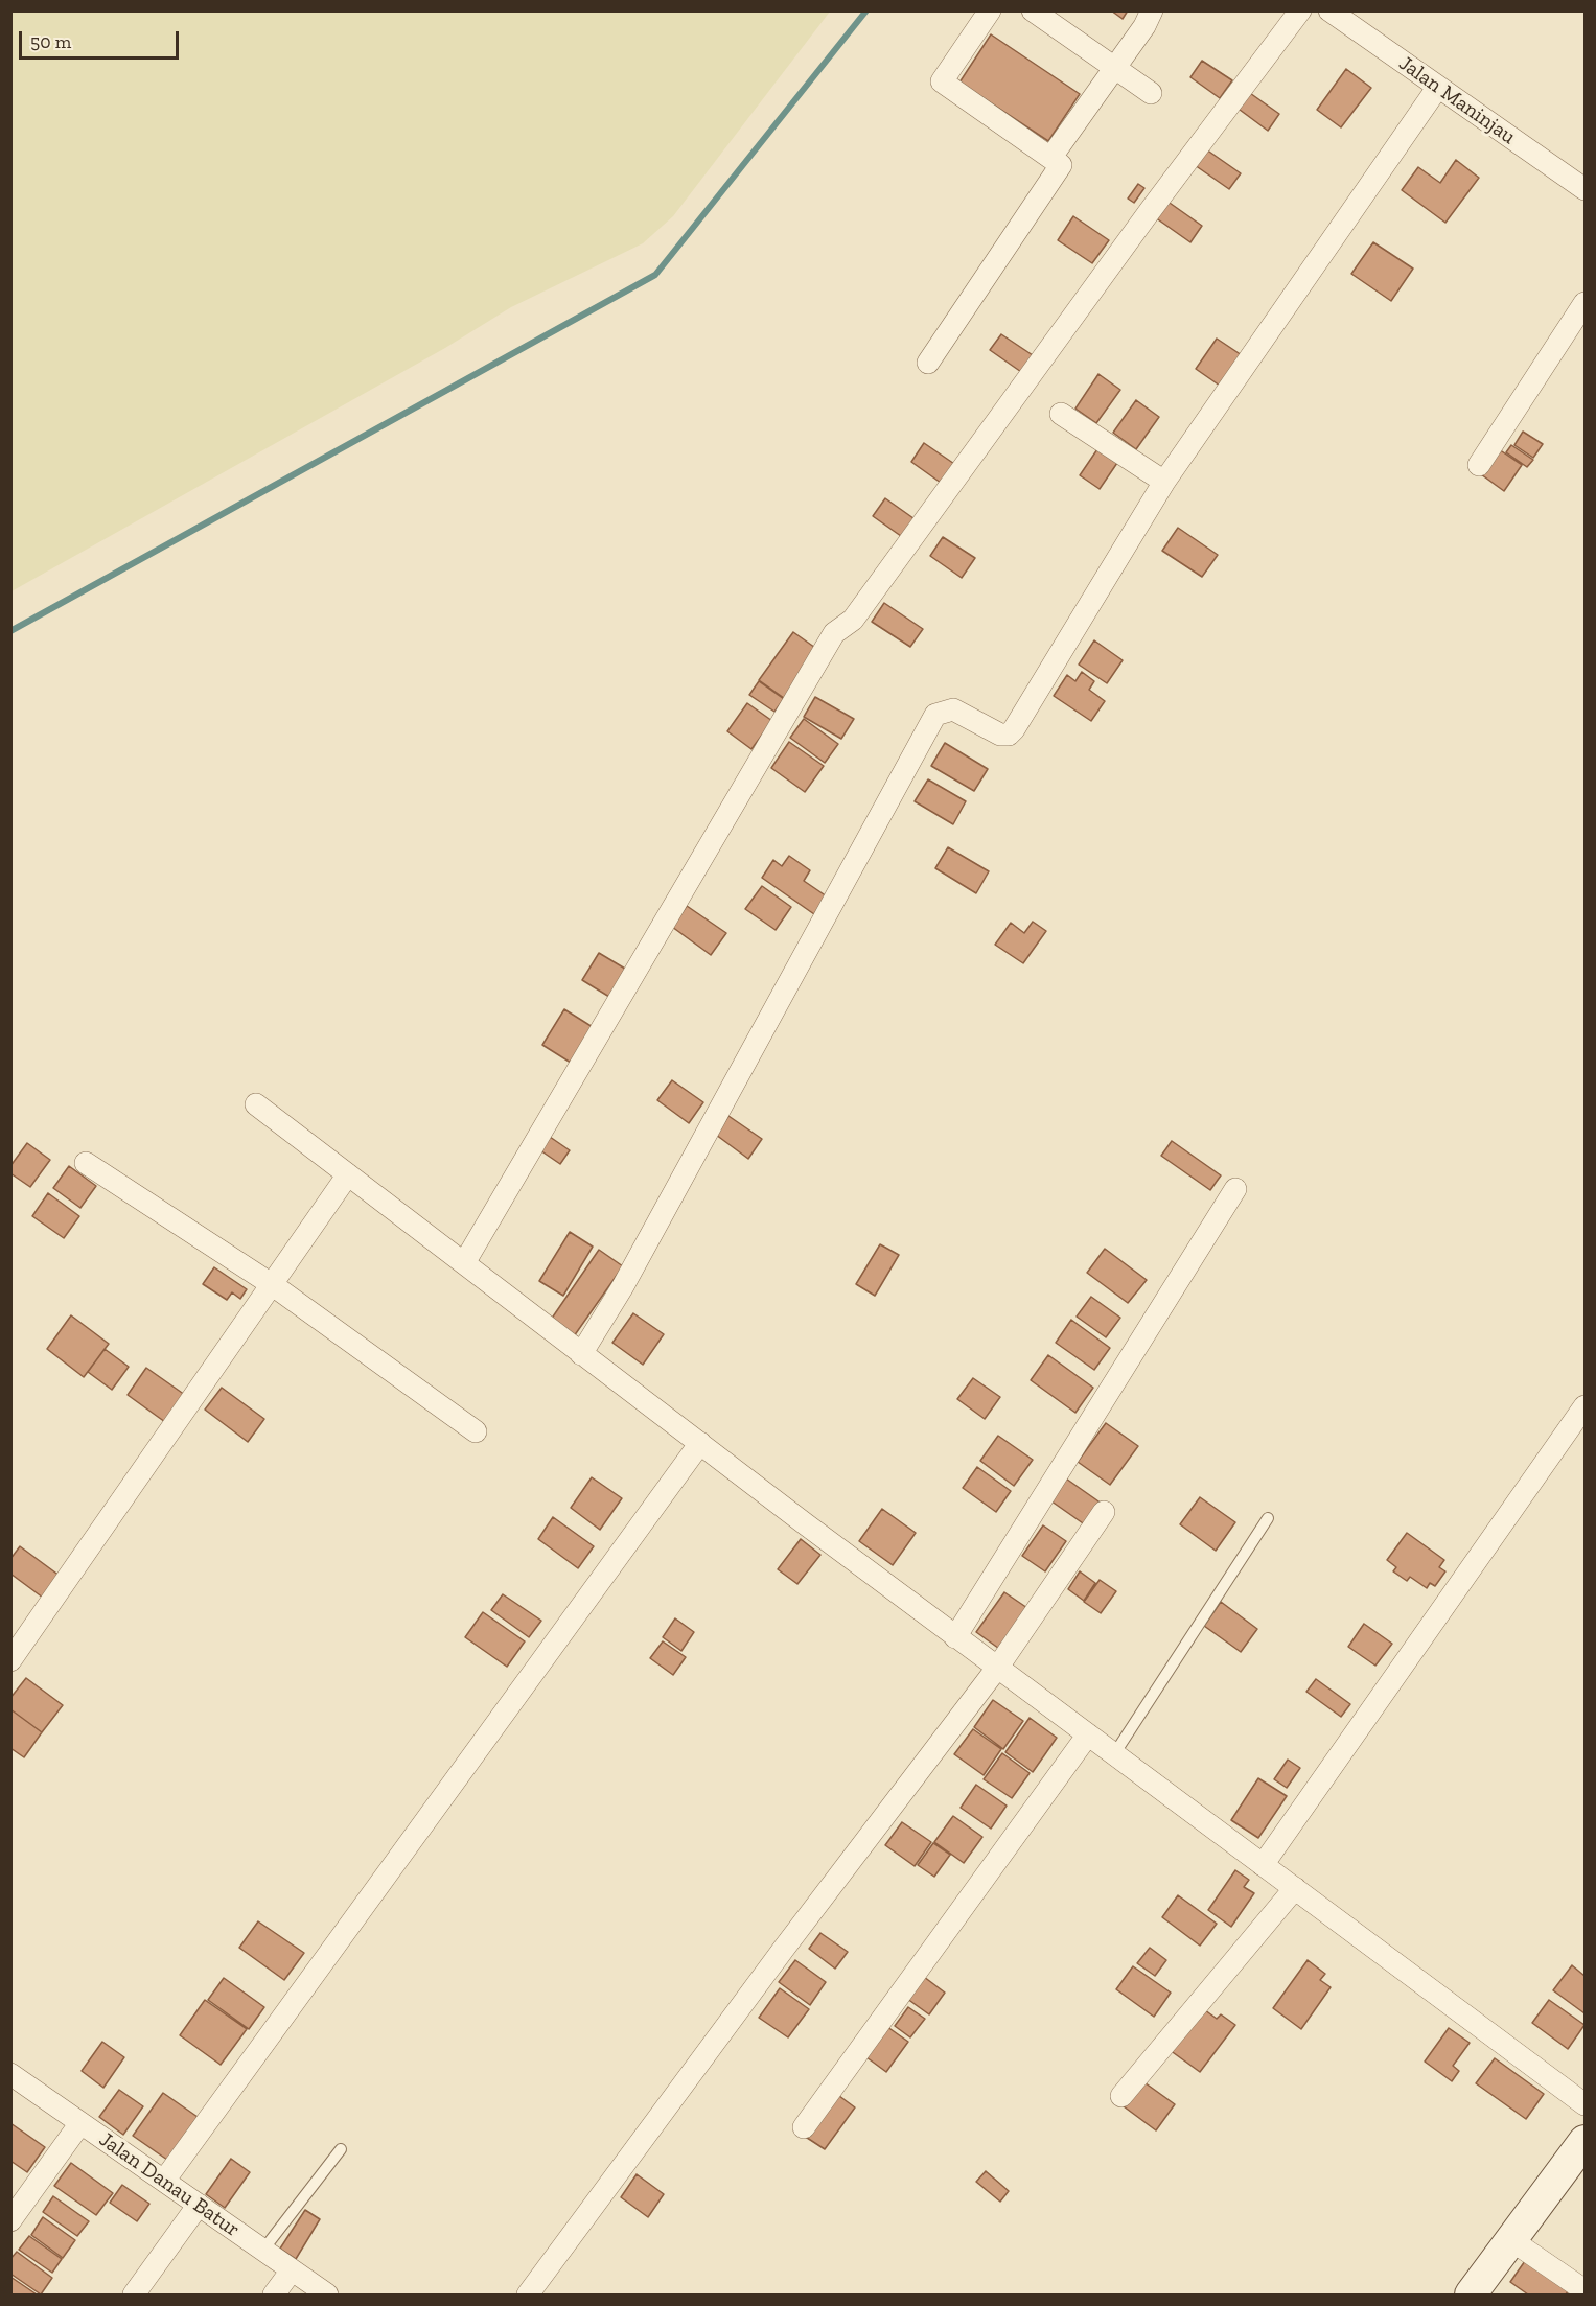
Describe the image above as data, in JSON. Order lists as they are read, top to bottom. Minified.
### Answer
{"streets":{"street":["Jalan Maninjau","Jalan Danau Batur"]},"scale_bar":"50 m"}
